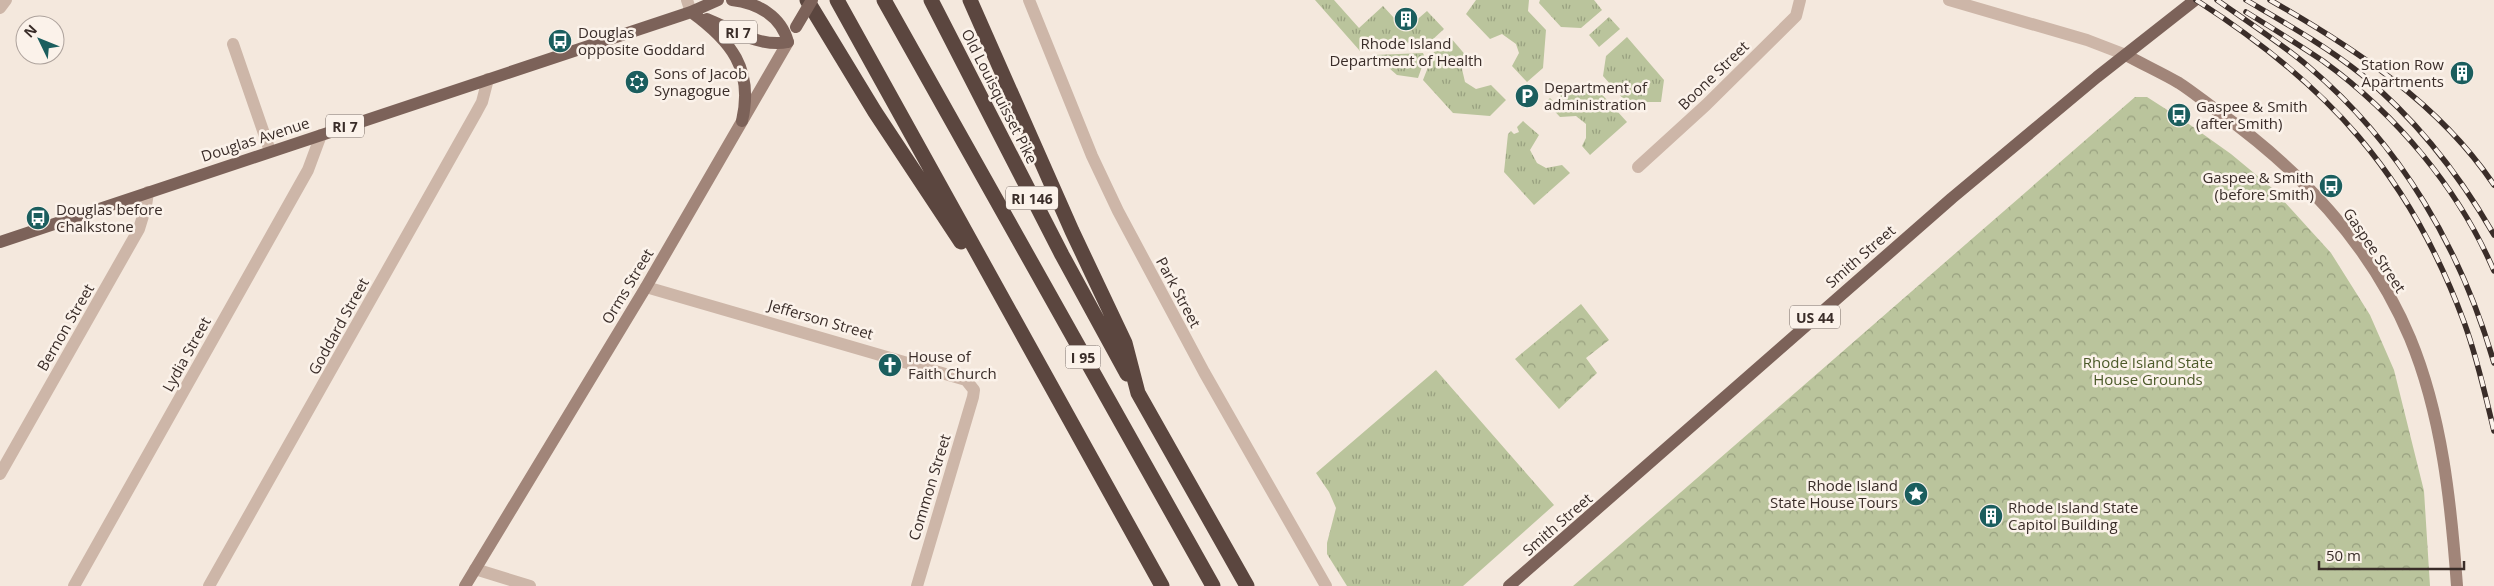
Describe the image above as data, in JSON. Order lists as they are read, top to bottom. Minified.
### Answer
{"streets":{"highway":["Old Louisquisset Pike","RI 146","I 95"],"main road":["RI 7","Douglas Avenue","Gaspee Street","Smith Street","Orms Street","US 44"],"street":["Boone Street","Park Street","Jefferson Street","Goddard Street","Bernon Street","Lydia Street","Common Street"]},"crossings":[["RI 7","Douglas Avenue"],["RI 7","Orms Street"],["Douglas Avenue","Goddard Street"],["Douglas Avenue","Bernon Street"],["Douglas Avenue","Lydia Street"],["Gaspee Street","Smith Street"],["Orms Street","Jefferson Street"],["Jefferson Street","Common Street"]],"parks":["Rhode Island State House Grounds"],"places":{"building":["Rhode Island Department of Health","Station Row Apartments","Rhode Island State Capitol Building"],"bus stop":["Douglas opposite Goddard","Gaspee & Smith (after Smith)","Gaspee & Smith (before Smith)","Douglas before Chalkstone"],"synagogue":["Sons of Jacob Synagogue"],"parking":["Department of administration"],"church":["House of Faith Church"],"place":["Rhode Island State House Tours"]},"scale_bar":"50 m","north":"top left"}
